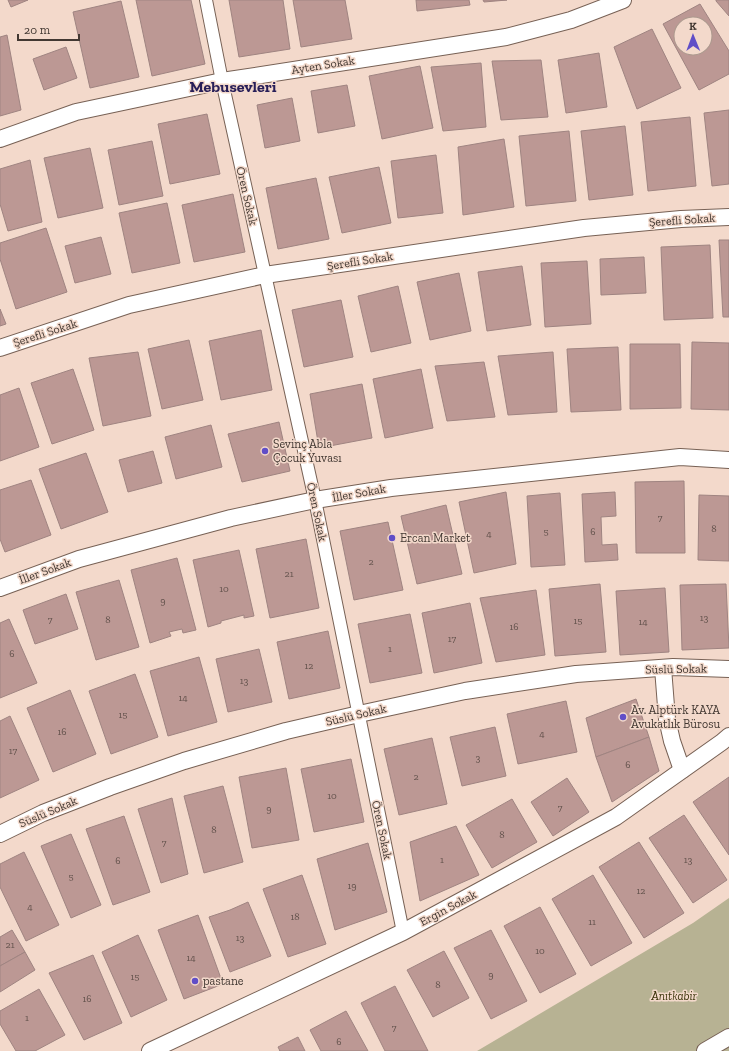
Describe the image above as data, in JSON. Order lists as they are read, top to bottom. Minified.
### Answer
{"streets":{"street":["Ayten Sokak","Ören Sokak","Şerefli Sokak","İller Sokak","Süslü Sokak","Ergin Sokak"]},"crossings":[["Ayten Sokak","Ören Sokak"],["Ören Sokak","Şerefli Sokak"],["Ören Sokak","İller Sokak"],["Ören Sokak","Süslü Sokak"],["Ören Sokak","Ergin Sokak"]],"districts":["Mebusevleri"],"parks":["Anıtkabir"],"places":["Sevinç Abla Çocuk Yuvası","Ercan Market","Av. Alptürk KAYA Avukatlık Bürosu","pastane"],"house_numbers":["7","8","5","6","4","2","21","10","9","13","7","8","15","14","16","17","1","6","12","13","14","15","16","4","17","3","6","2","10","7","9","8","8","7","1","13","6","5","19","12","4","18","11","13","21","10","14","9","15","8","16","1","7","6"],"scale_bar":"20 m","north":"top"}
